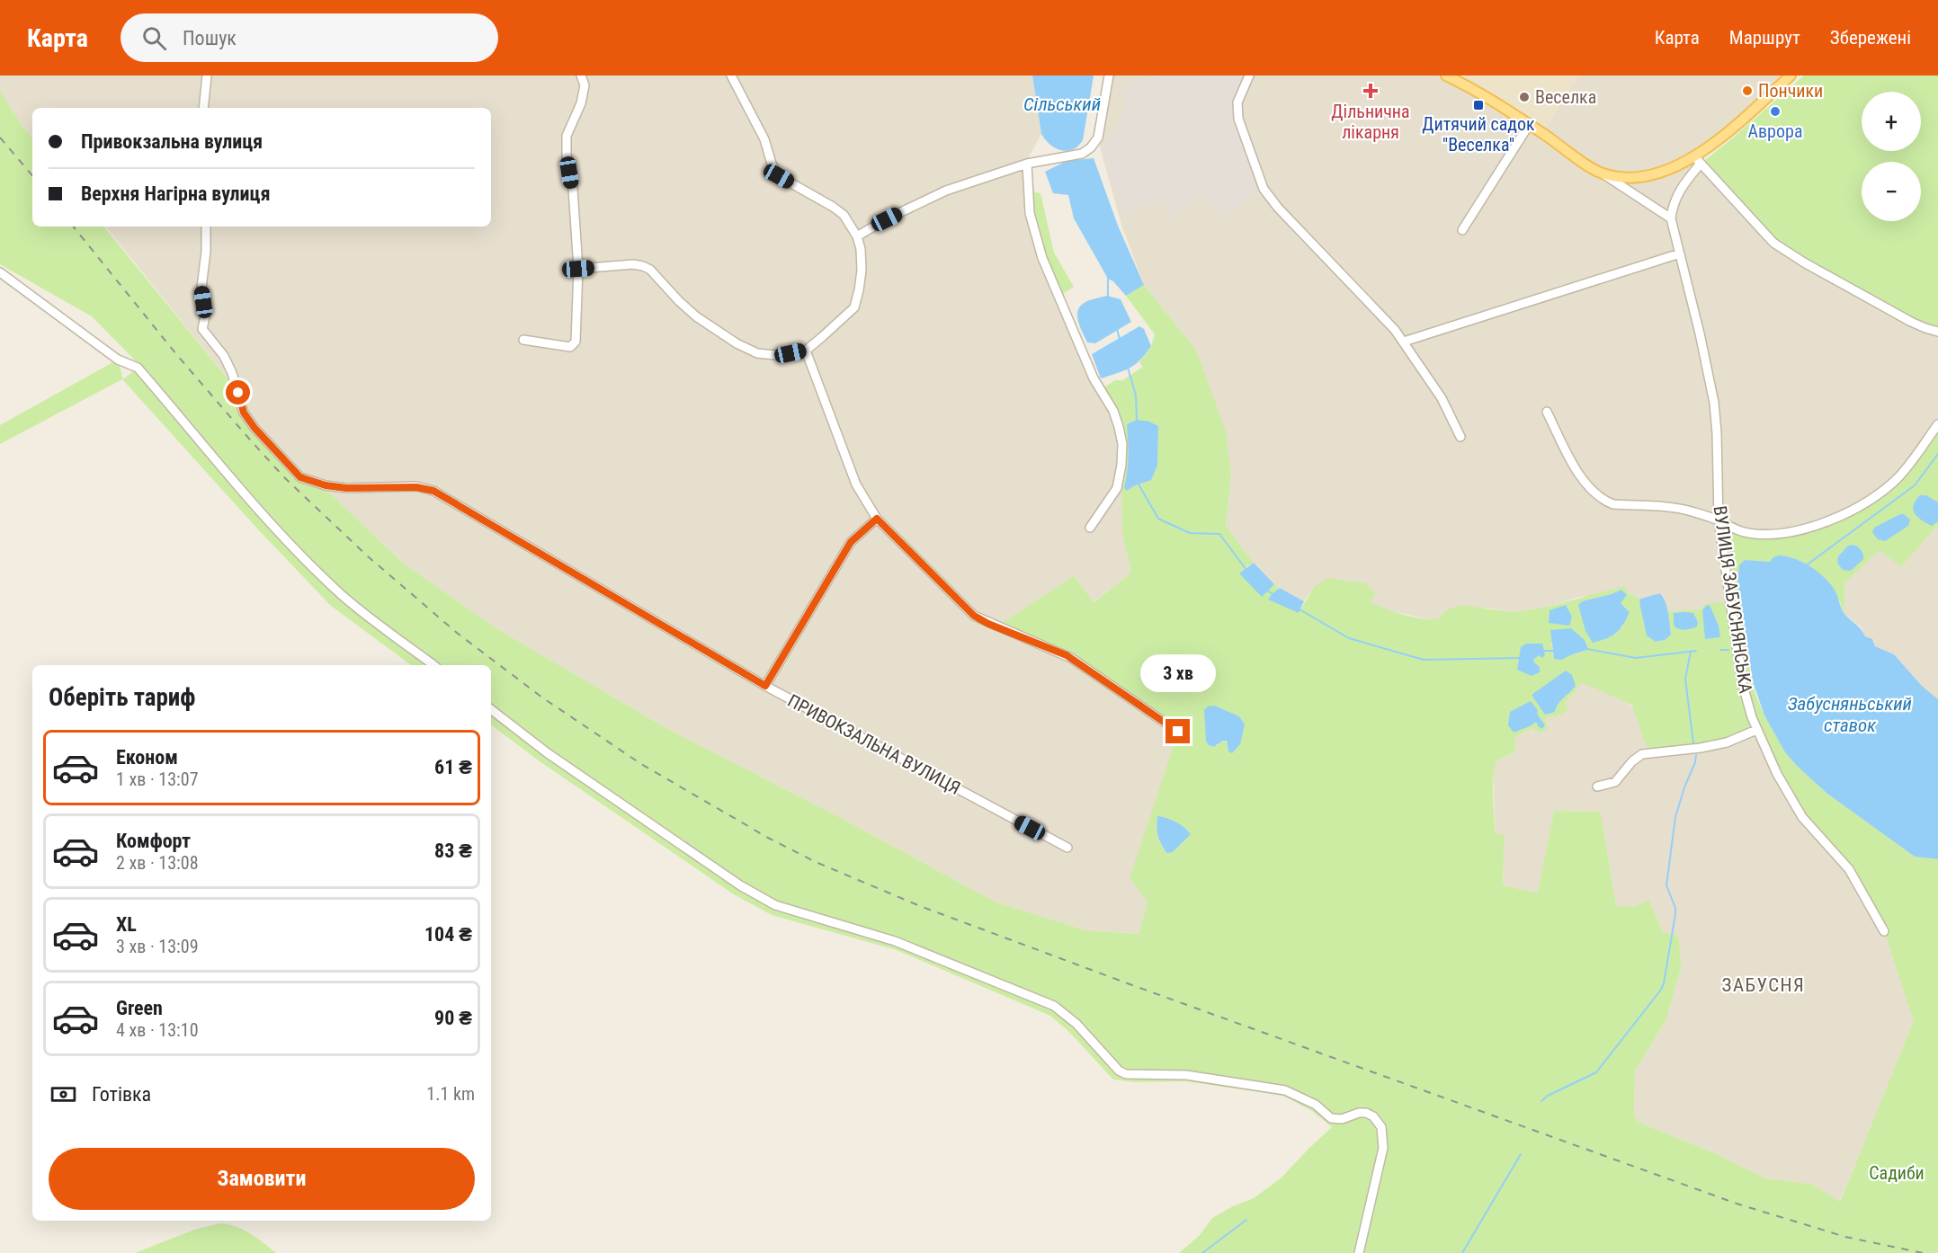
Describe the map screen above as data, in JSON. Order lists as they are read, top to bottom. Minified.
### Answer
{"streets":{"street":["ВУЛИЦЯ ЗАБУСНЯНСЬКА","ПРИВОКЗАЛЬНА ВУЛИЦЯ"]},"districts":["ЗАБУСНЯ"],"water":["Сільський","Забусняньський ставок"],"parks":["Садиби"],"places":{"health":["Дільнична лікарня"],"other":["Пончики","Веселка","Аврора"],"transit":["Дитячий садок \"Веселка\""]},"page":{"header":"Карта","search":"Пошук","nav":["Карта","Маршрут","Збережені"],"map_buttons":["+","−"],"banner":["Привокзальна вулиця","Верхня Нагірна вулиця"],"bubble":"3 хв","heading":"Оберіть тариф","list":[{"name":"Економ","note":"1 хв · 13:07","value":"61 ₴"},{"name":"Комфорт","note":"2 хв · 13:08","value":"83 ₴"},{"name":"XL","note":"3 хв · 13:09","value":"104 ₴"},{"name":"Green","note":"4 хв · 13:10","value":"90 ₴"}],"pay":["Готівка","1.1 km"],"buttons":"Замовити"}}
